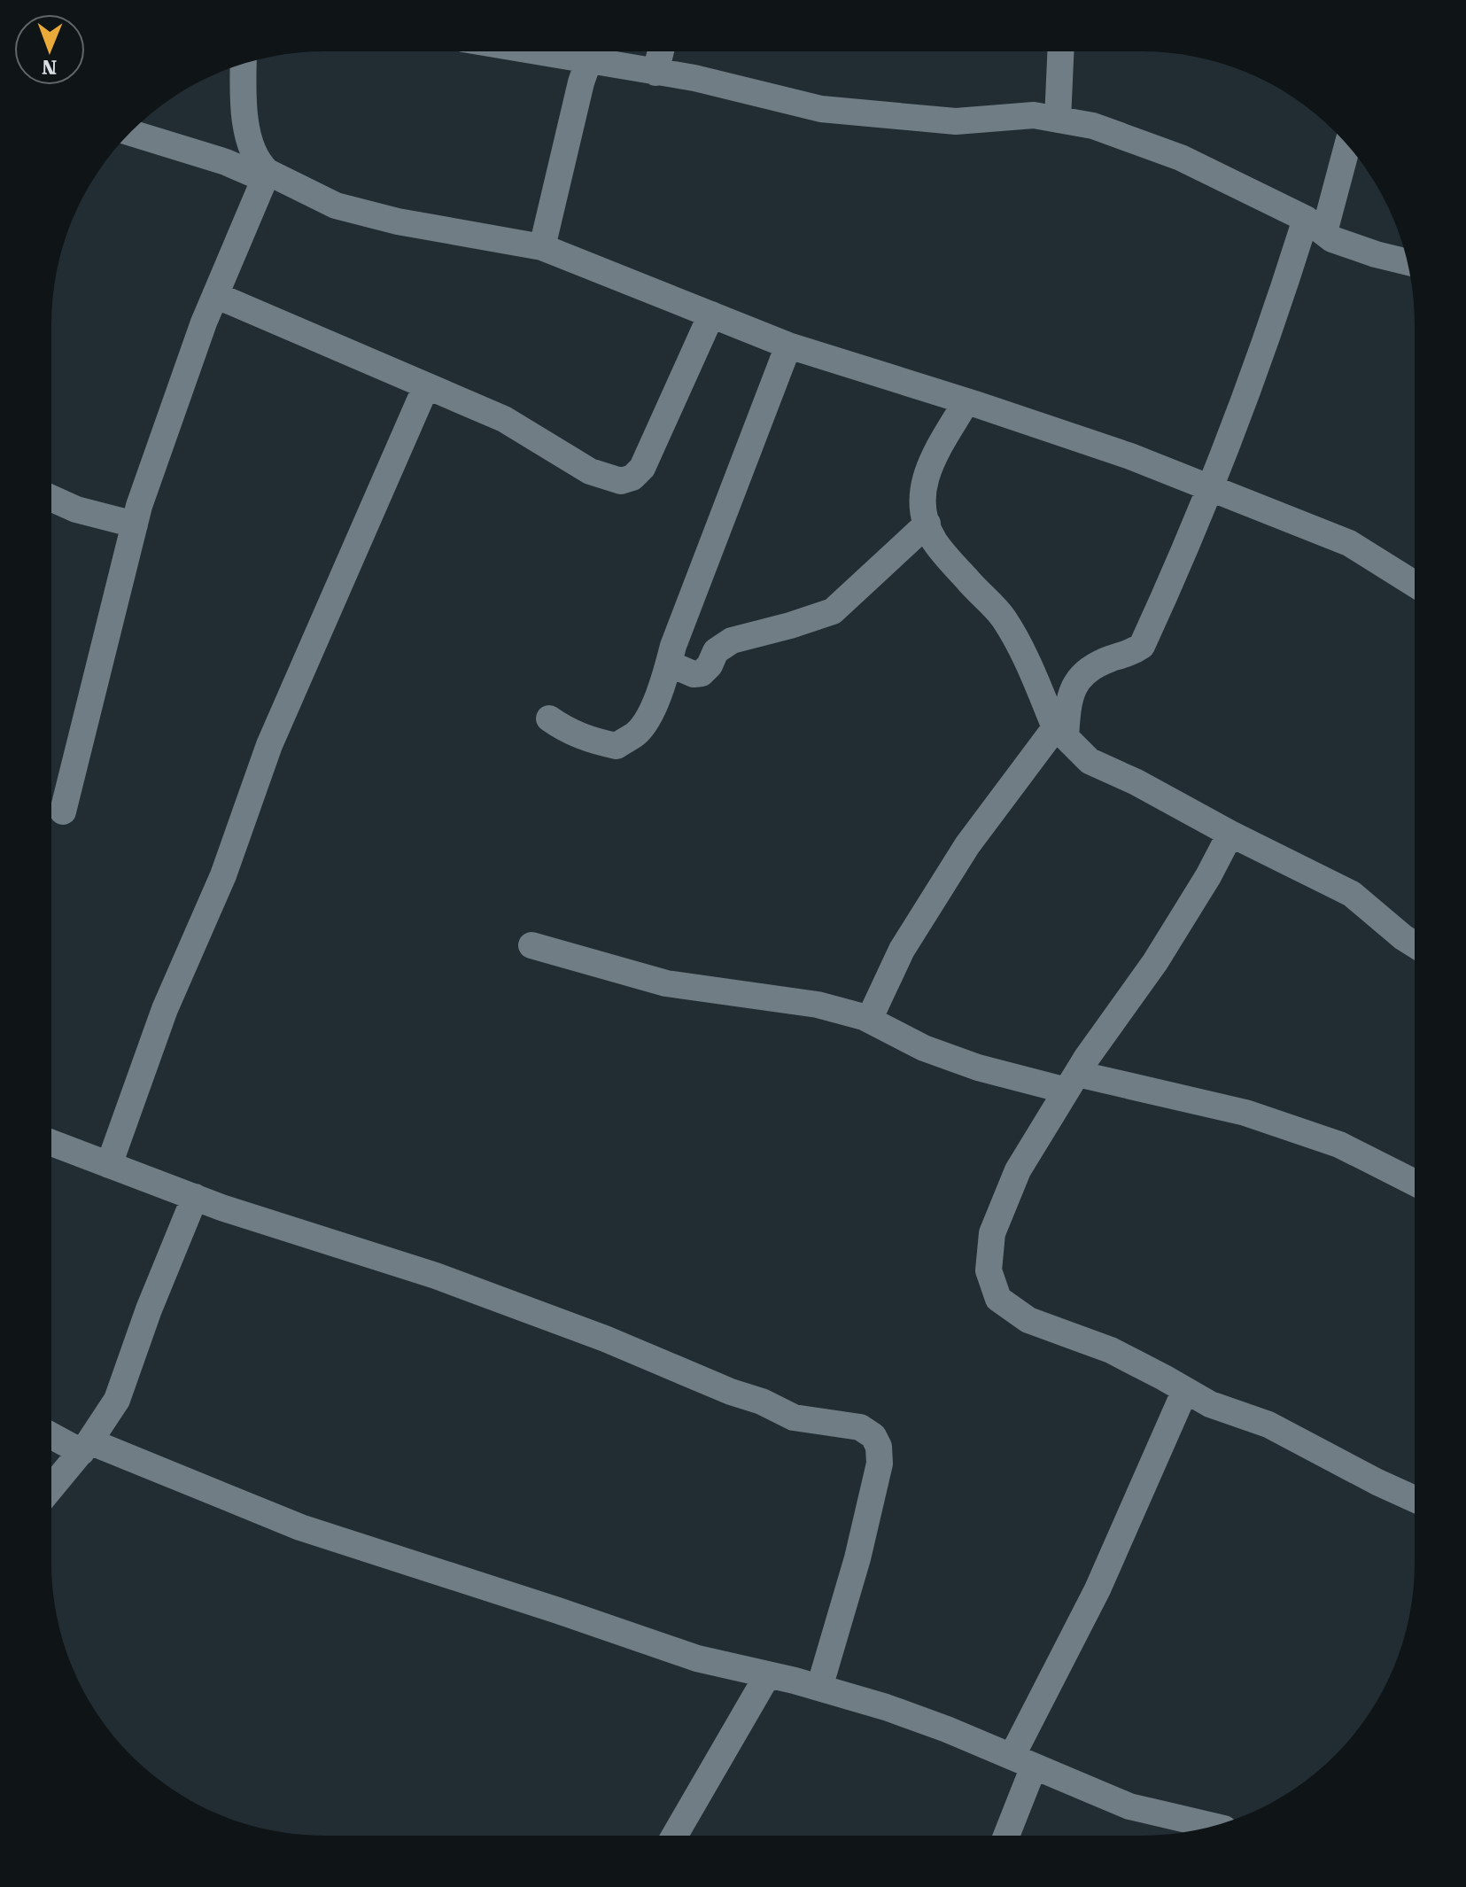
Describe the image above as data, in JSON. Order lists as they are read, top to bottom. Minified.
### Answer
{"north":"bottom"}
